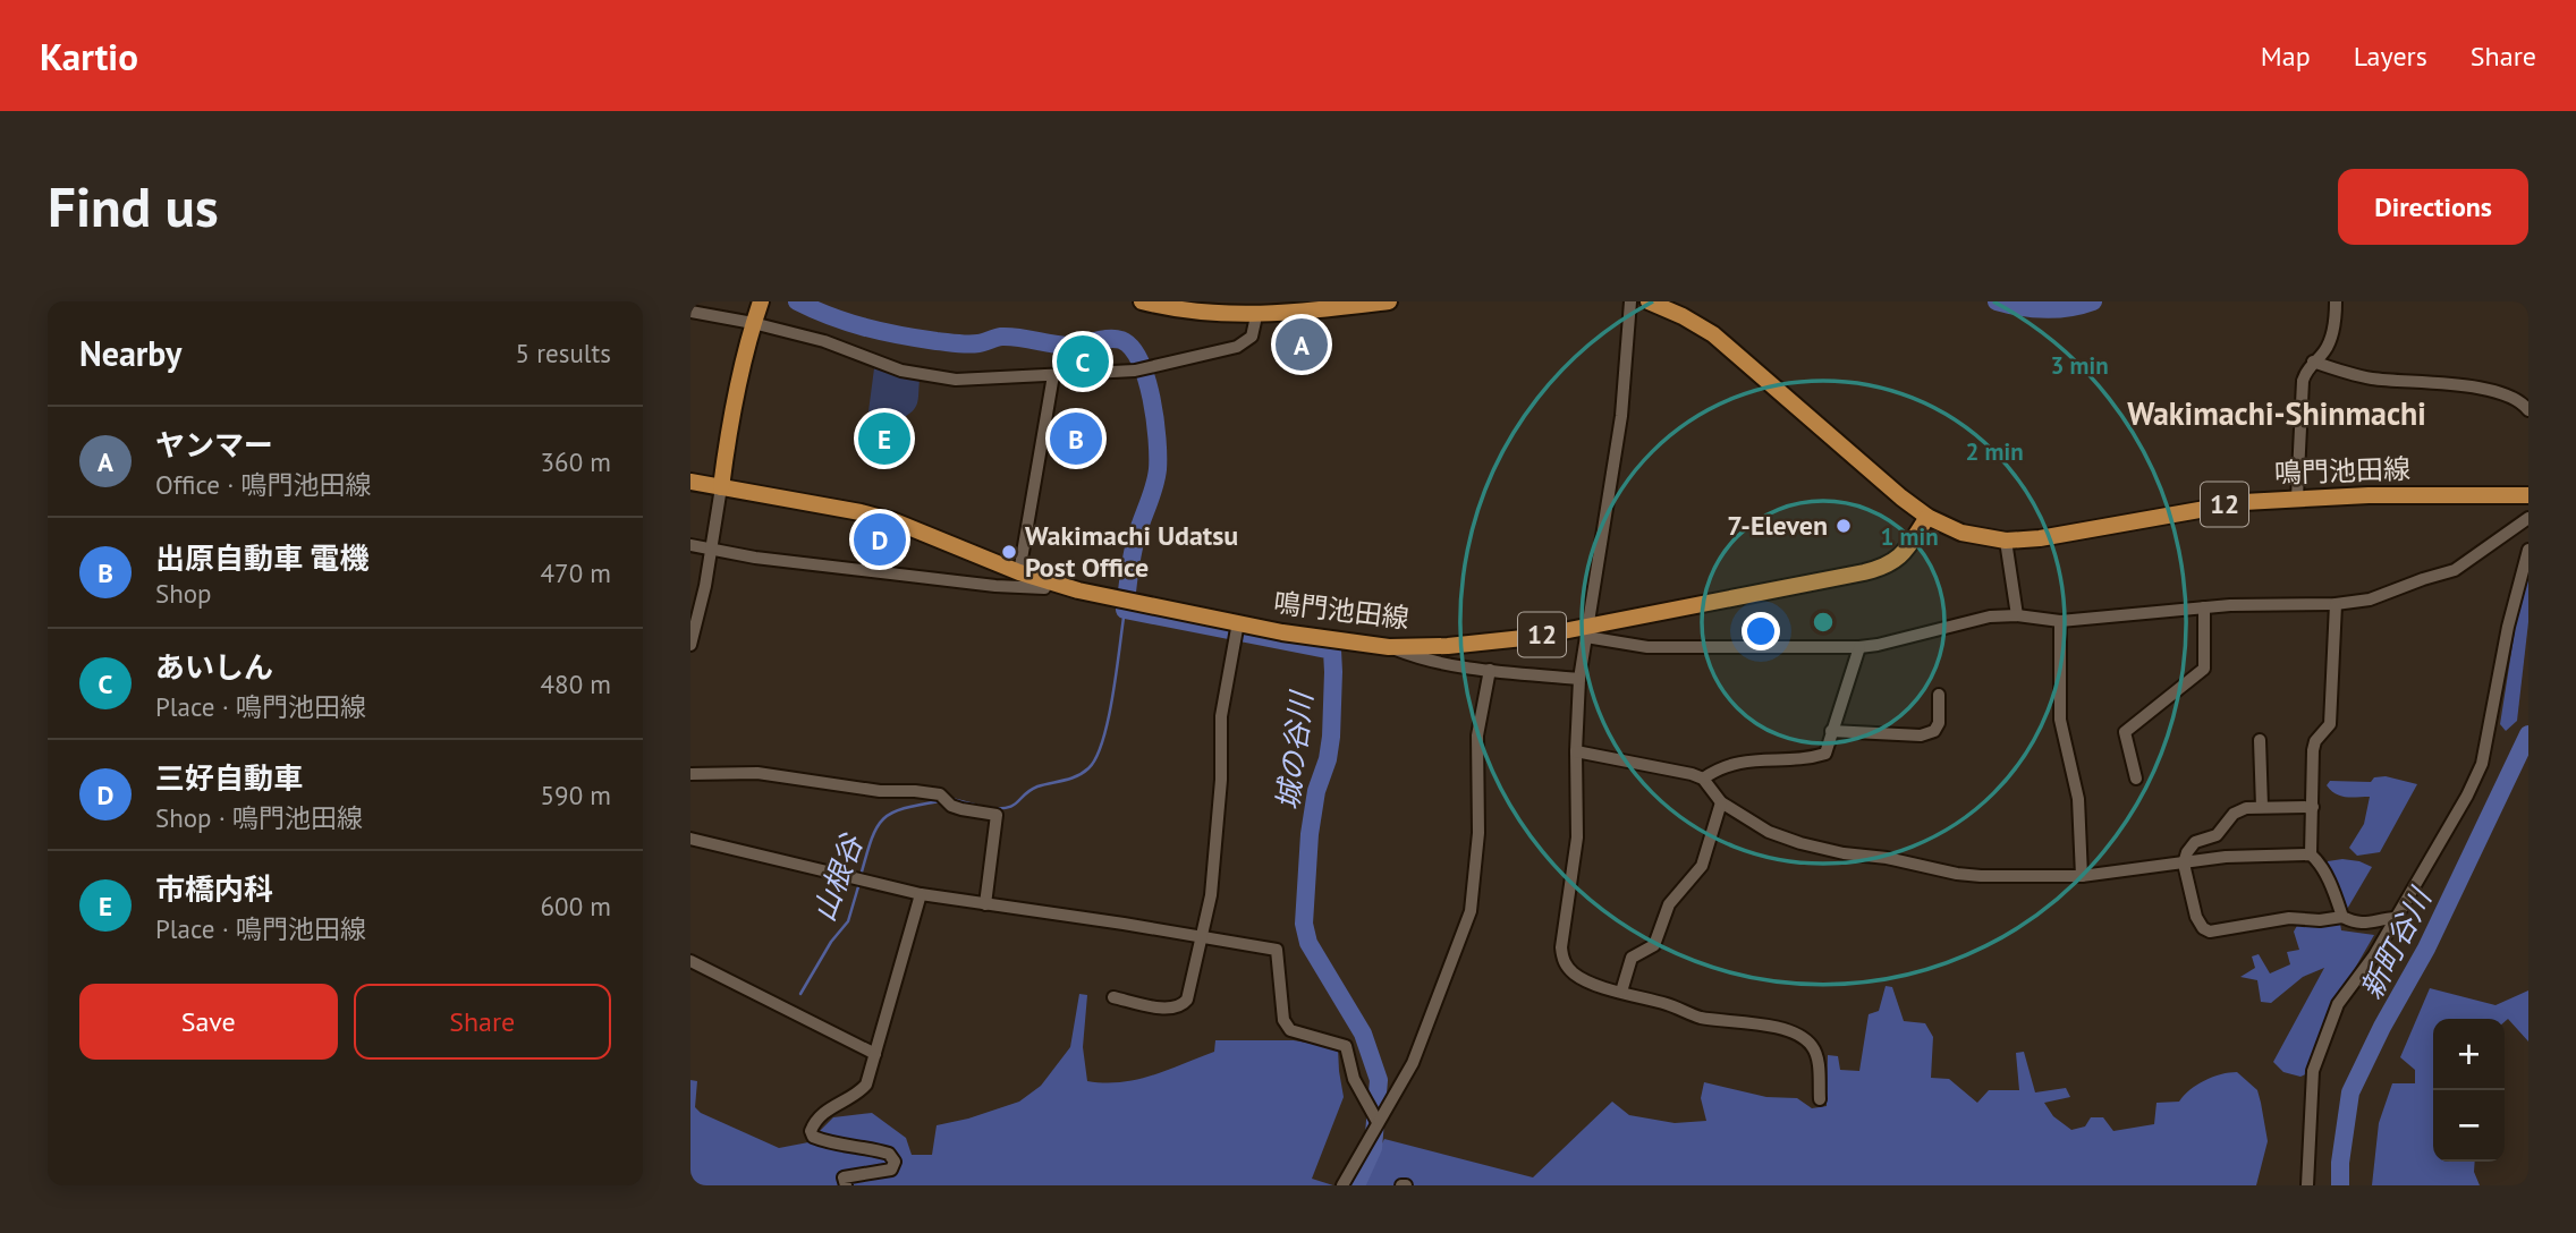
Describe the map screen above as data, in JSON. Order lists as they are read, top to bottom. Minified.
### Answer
{"streets":{"main road":["鳴門池田線","12"]},"districts":["Wakimachi-Shinmachi"],"water":["城の谷川","山根谷","新町谷川"],"places":["7-Eleven","Wakimachi Udatsu Post Office"],"page":{"header":"Kartio","nav":["Map","Layers","Share"],"buttons":["Directions",["Save","Share"]],"title":"Find us","heading":["Nearby","5 results"],"pins":["A","C","B","E","D"],"list":[{"mark":"A","name":"ヤンマー","note":"Office · 鳴門池田線","value":"360 m"},{"mark":"B","name":"出原自動車 電機","note":"Shop","value":"470 m"},{"mark":"C","name":"あいしん","note":"Place · 鳴門池田線","value":"480 m"},{"mark":"D","name":"三好自動車","note":"Shop · 鳴門池田線","value":"590 m"},{"mark":"E","name":"市橋内科","note":"Place · 鳴門池田線","value":"600 m"}],"map_buttons":["+","−"]},"rings":["3 min","2 min","1 min"]}
